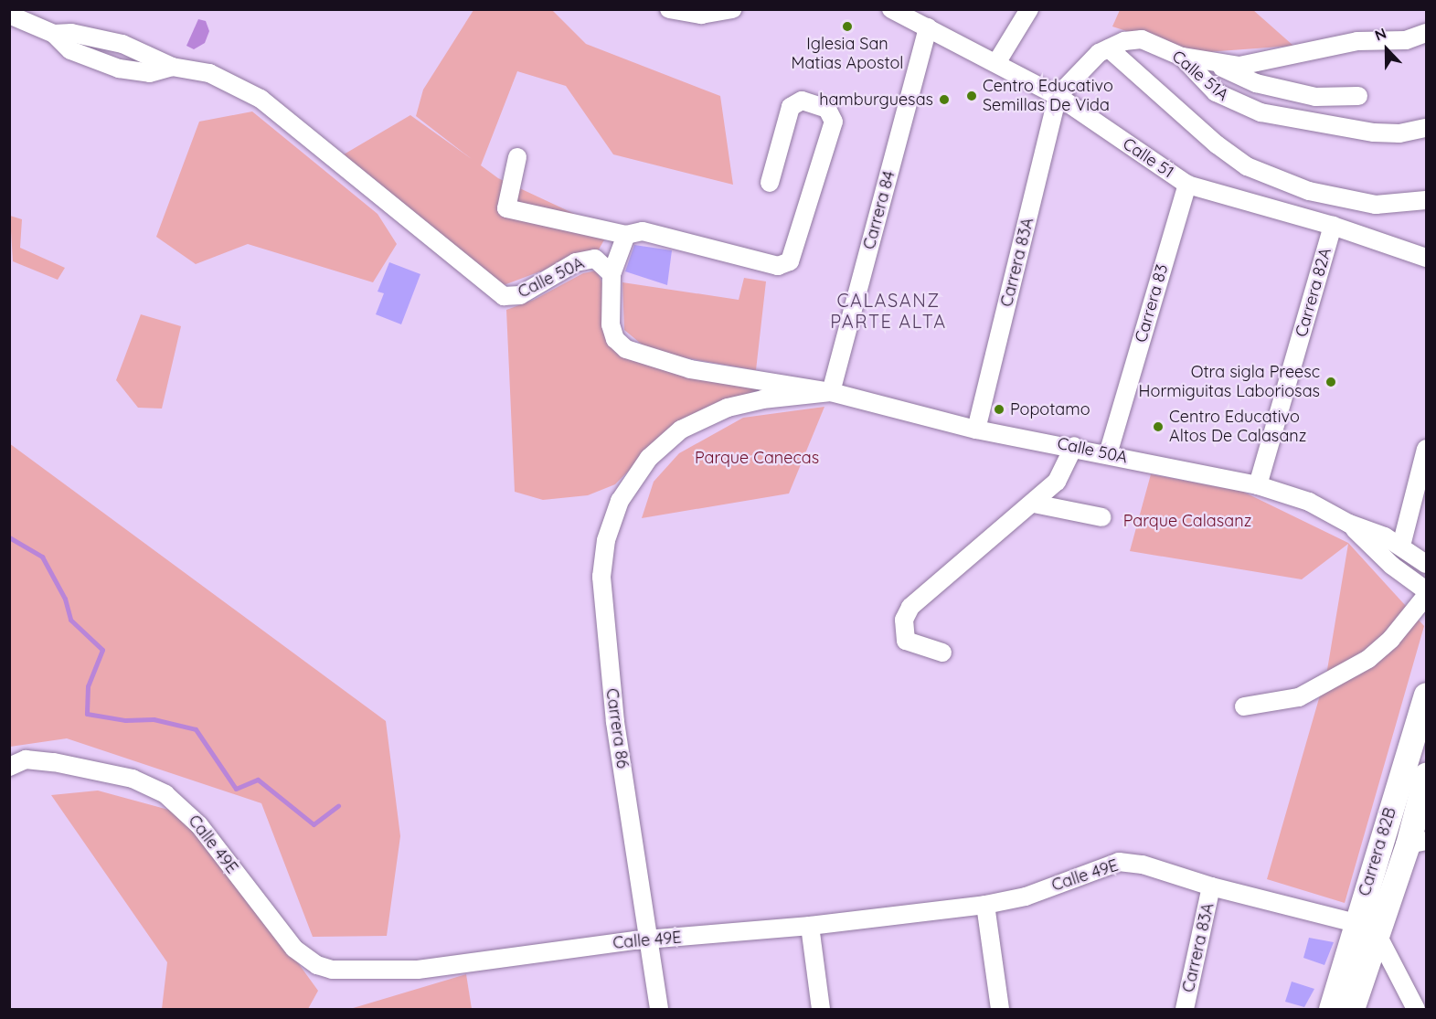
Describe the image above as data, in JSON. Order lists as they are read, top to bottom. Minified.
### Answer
{"streets":{"street":["Calle 51A","Calle 51","Carrera 84","Carrera 83A","Calle 50A","Carrera 82A","Carrera 83","Carrera 86","Calle 49E","Carrera 82B"]},"crossings":[["Calle 51A","Calle 51"],["Calle 51A","Carrera 83A"],["Calle 51","Carrera 84"],["Calle 51","Carrera 83A"],["Calle 51","Carrera 82A"],["Calle 51","Carrera 83"],["Carrera 84","Calle 50A"],["Carrera 83A","Calle 50A"],["Carrera 83A","Calle 49E"],["Calle 50A","Carrera 82A"],["Calle 50A","Carrera 83"],["Calle 50A","Carrera 86"],["Carrera 86","Calle 49E"],["Calle 49E","Carrera 82B"]],"districts":["CALASANZ PARTE ALTA"],"parks":["Parque Canecas","Parque Calasanz"],"places":["Iglesia San Matias Apostol","Centro Educativo Semillas De Vida","hamburguesas","Otra sigla Preesc Hormiguitas Laboriosas","Popotamo","Centro Educativo Altos De Calasanz"],"north":"top"}
